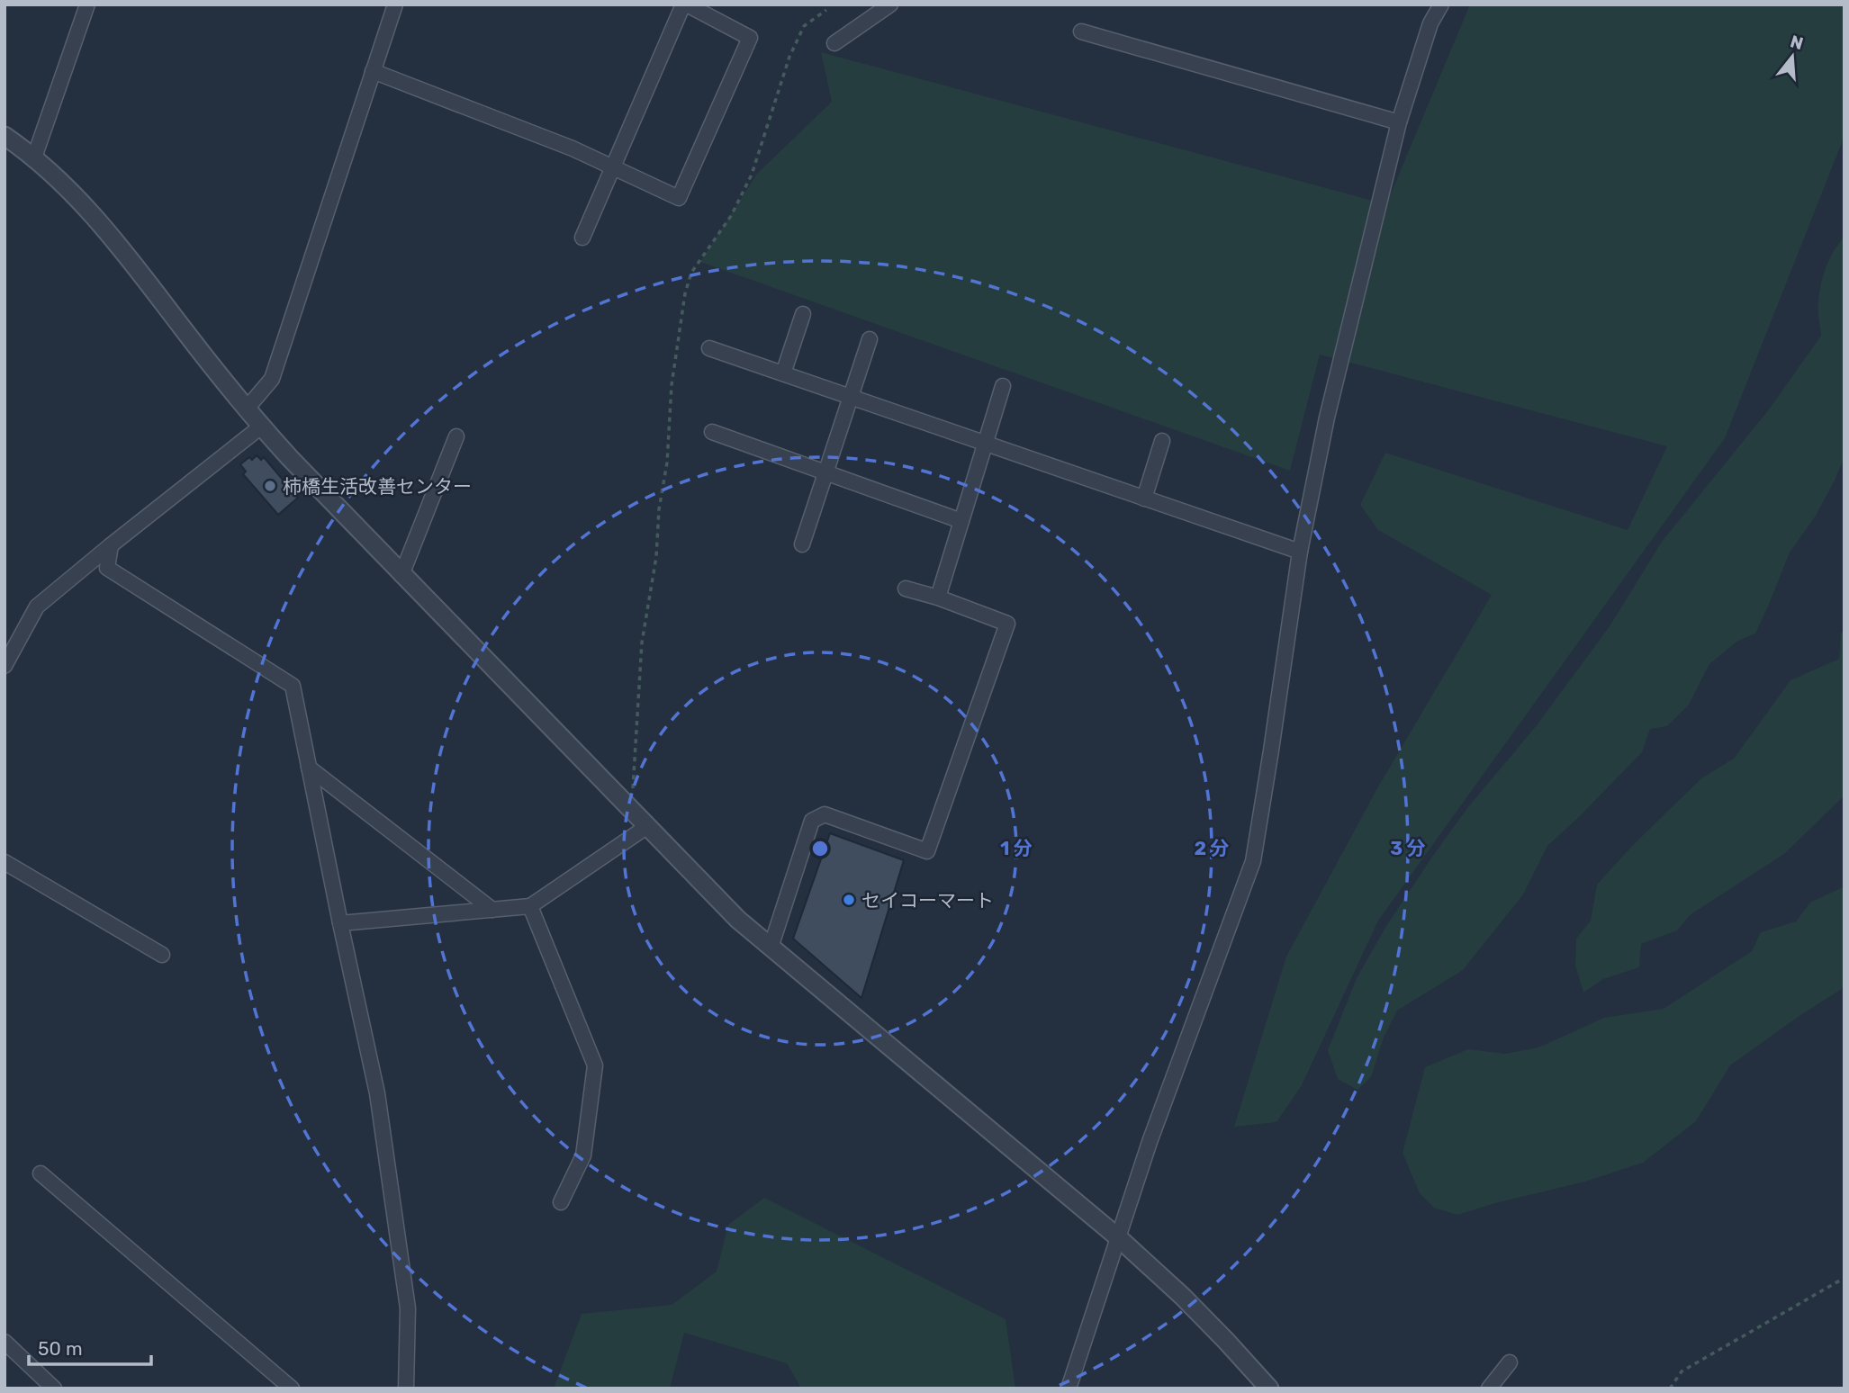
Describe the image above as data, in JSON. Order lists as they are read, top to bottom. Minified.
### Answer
{"places":["柿橋生活改善センター","セイコーマート"],"scale_bar":"50 m","north":"top","rings":["1 分","2 分","3 分"]}
